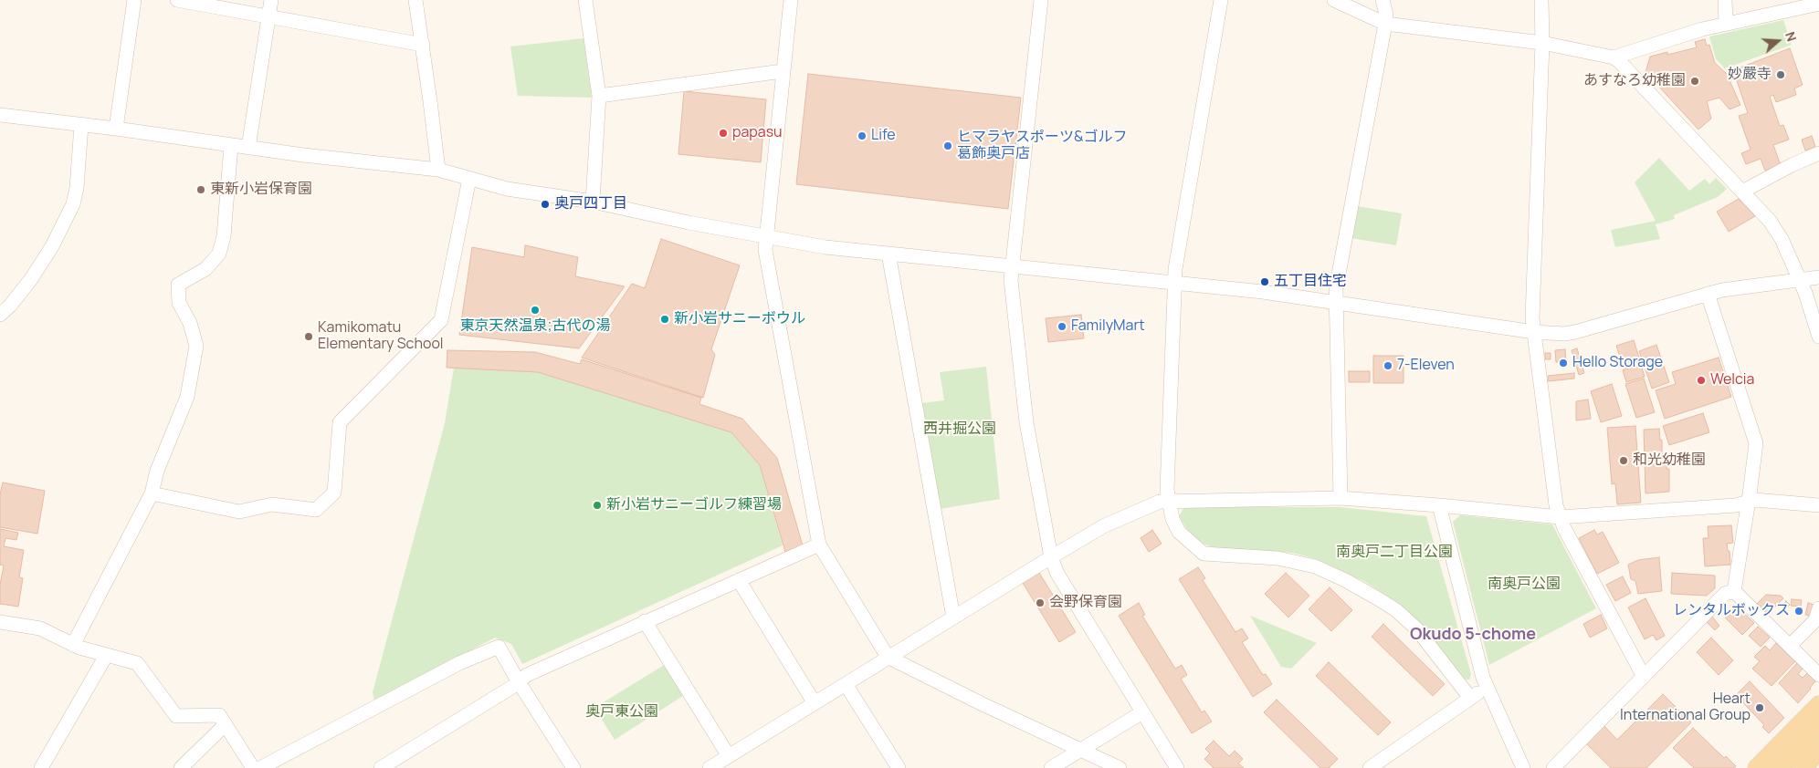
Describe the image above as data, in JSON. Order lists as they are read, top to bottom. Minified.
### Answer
{"districts":["Okudo 5-chome"],"parks":["西井掘公園","南奥戸二丁目公園","南奥戸公園","奥戸東公園"],"places":["妙嚴寺","あすなろ幼稚園","papasu","Life","ヒマラヤスポーツ&ゴルフ 葛飾奥戸店","東新小岩保育園","奥戸四丁目","五丁目住宅","東京天然温泉;古代の湯","新小岩サニーボウル","FamilyMart","Kamikomatu Elementary School","Hello Storage","7-Eleven","Welcia","和光幼稚園","新小岩サニーゴルフ練習場","会野保育園","レンタルボックス","Heart International Group"],"north":"right"}
